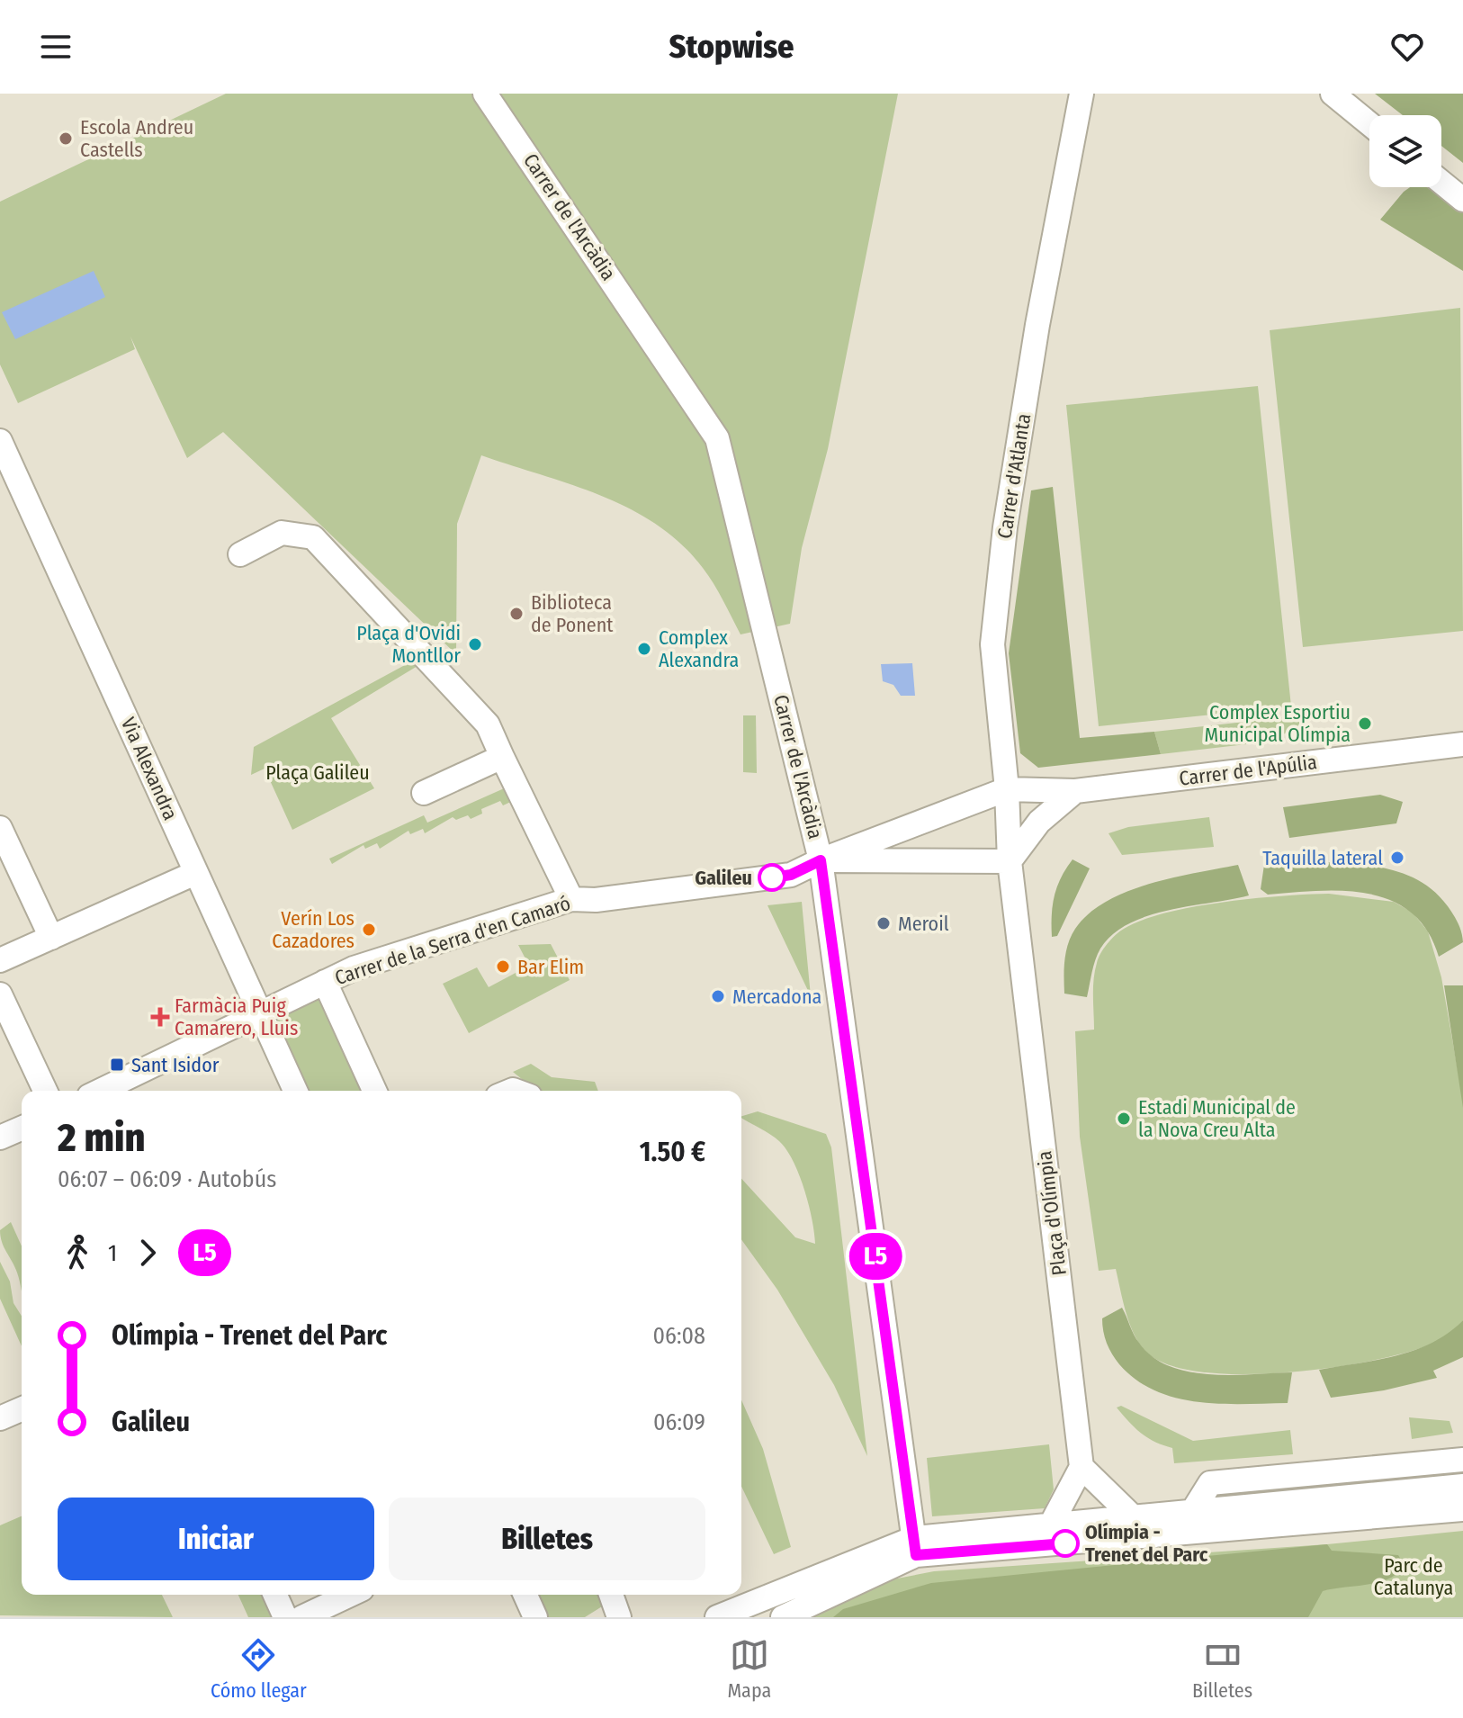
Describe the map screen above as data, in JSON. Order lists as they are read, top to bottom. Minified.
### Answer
{"streets":{"street":["Carrer de l'Arcàdia","Carrer d'Atlanta","Via Alexandra","Carrer de l'Apúlia","Carrer de la Serra d'en Camaró","Plaça d'Olímpia"]},"crossings":[["Carrer de l'Arcàdia","Carrer de la Serra d'en Camaró"],["Carrer d'Atlanta","Carrer de l'Apúlia"],["Carrer d'Atlanta","Carrer de la Serra d'en Camaró"],["Carrer d'Atlanta","Plaça d'Olímpia"],["Via Alexandra","Carrer de la Serra d'en Camaró"],["Carrer de l'Apúlia","Carrer de la Serra d'en Camaró"],["Carrer de la Serra d'en Camaró","Plaça d'Olímpia"]],"parks":["Plaça Galileu","Parc de Catalunya"],"places":{"other":["Escola Andreu Castells","Biblioteca de Ponent","Plaça d'Ovidi Montllor","Complex Alexandra","Complex Esportiu Municipal Olímpia","Taquilla lateral","Galileu","Meroil","Verín Los Cazadores","Bar Elim","Mercadona","Estadi Municipal de la Nova Creu Alta","Olímpia - Trenet del Parc"],"health":["Farmàcia Puig Camarero, Lluis"],"transit":["Sant Isidor"]},"lines":["bus line L5"],"page":{"header":"Stopwise","on_map":"L5","heading":["2 min","06:07 – 06:09 · Autobús","1.50 €"],"legs":["1","L5"],"list":[{"name":"Olímpia - Trenet del Parc","value":"06:08"},{"name":"Galileu","value":"06:09"}],"buttons":["Iniciar","Billetes"],"tabs":["Cómo llegar","Mapa","Billetes"]}}
